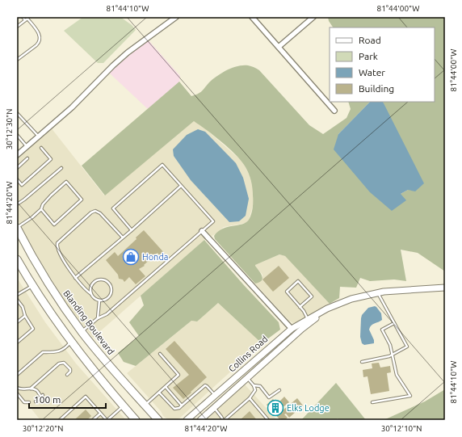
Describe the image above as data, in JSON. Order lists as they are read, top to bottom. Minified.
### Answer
{"streets":{"main road":["Blanding Boulevard"],"street":["Collins Road"]},"places":{"shop":["Honda"],"building":["Elks Lodge"]},"legend":["Road","Park","Water","Building"],"scale_bar":"100 m","coordinates":["81°44'10\"W","81°44'00\"W","30°12'30\"N","81°44'20\"W","30°12'20\"N","30°12'10\"N"]}
